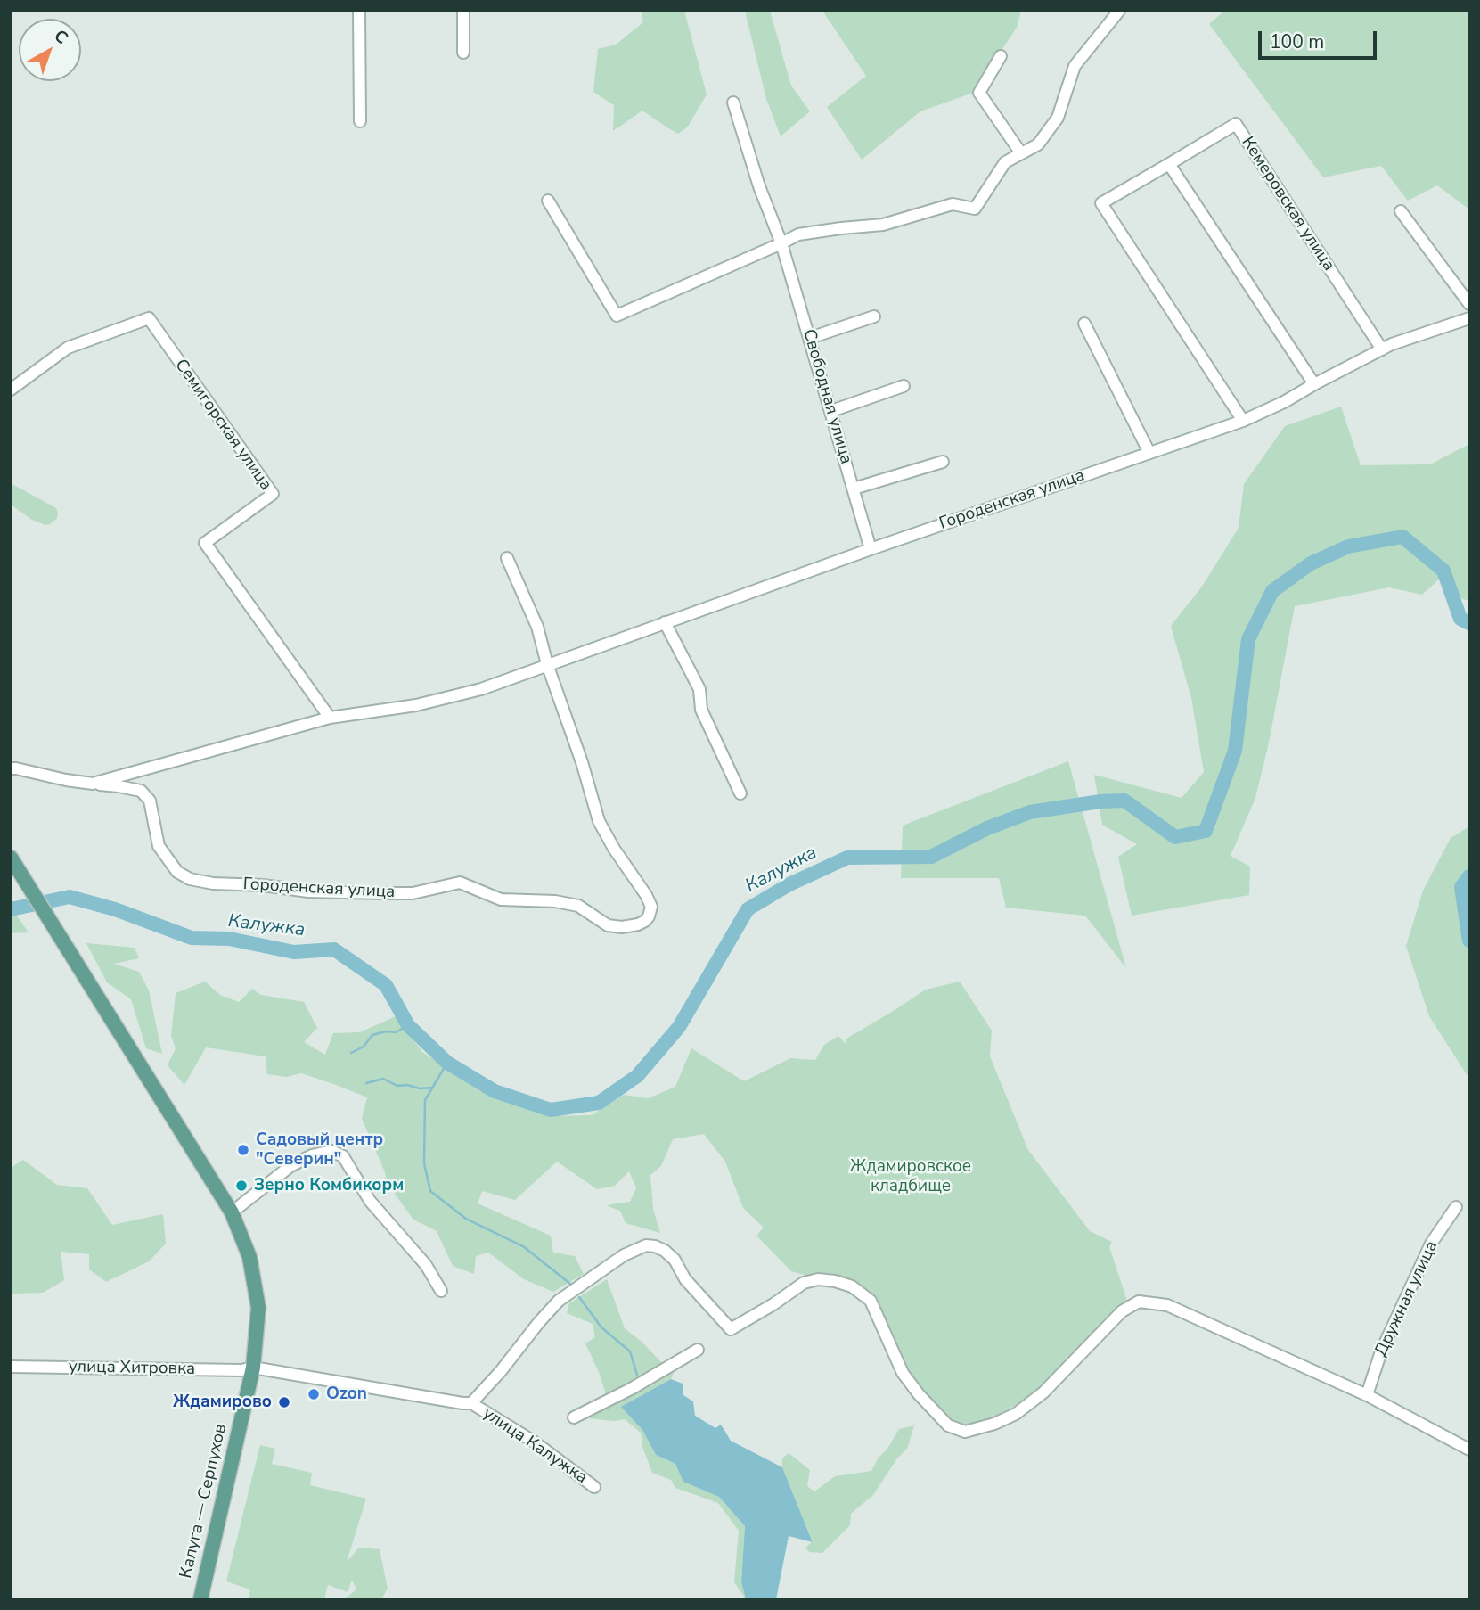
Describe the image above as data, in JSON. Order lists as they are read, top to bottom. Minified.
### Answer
{"streets":{"main road":["Калуга — Серпухов"],"street":["Кемеровская улица","Свободная улица","Семигорская улица","Городенская улица","Дружная улица","улица Хитровка","улица Калужка"]},"crossings":[["Кемеровская улица","Городенская улица"],["Свободная улица","Городенская улица"],["Семигорская улица","Городенская улица"],["улица Хитровка","улица Калужка"],["улица Хитровка","Калуга — Серпухов"],["улица Калужка","Калуга — Серпухов"]],"water":["Калужка"],"parks":["Ждамировское кладбище"],"places":["Садовый центр \"Северин\"","Зерно Комбикорм","Ozon","Ждамирово"],"scale_bar":"100 m","north":"top right"}
